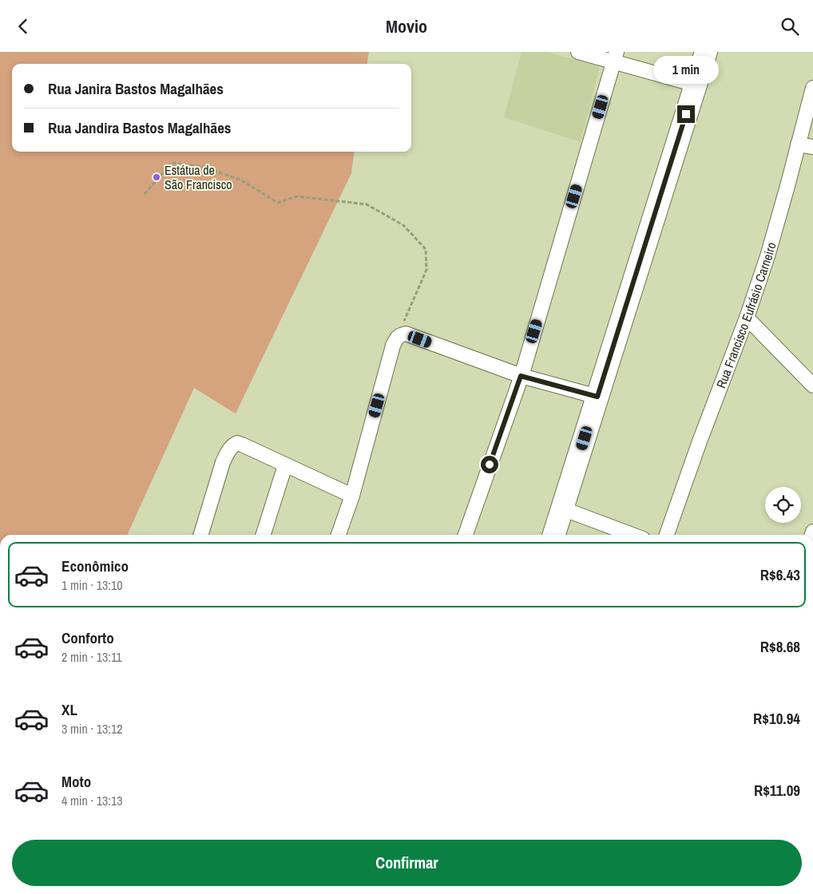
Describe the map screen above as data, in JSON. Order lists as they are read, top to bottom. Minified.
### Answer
{"streets":{"street":["Rua Francisco Eufrásio Carneiro"]},"places":["Estátua de São Francisco"],"page":{"header":"Movio","bubble":"1 min","banner":["Rua Janira Bastos Magalhães","Rua Jandira Bastos Magalhães"],"list":[{"name":"Econômico","note":"1 min · 13:10","value":"R$6.43"},{"name":"Conforto","note":"2 min · 13:11","value":"R$8.68"},{"name":"XL","note":"3 min · 13:12","value":"R$10.94"},{"name":"Moto","note":"4 min · 13:13","value":"R$11.09"}],"buttons":"Confirmar"}}
